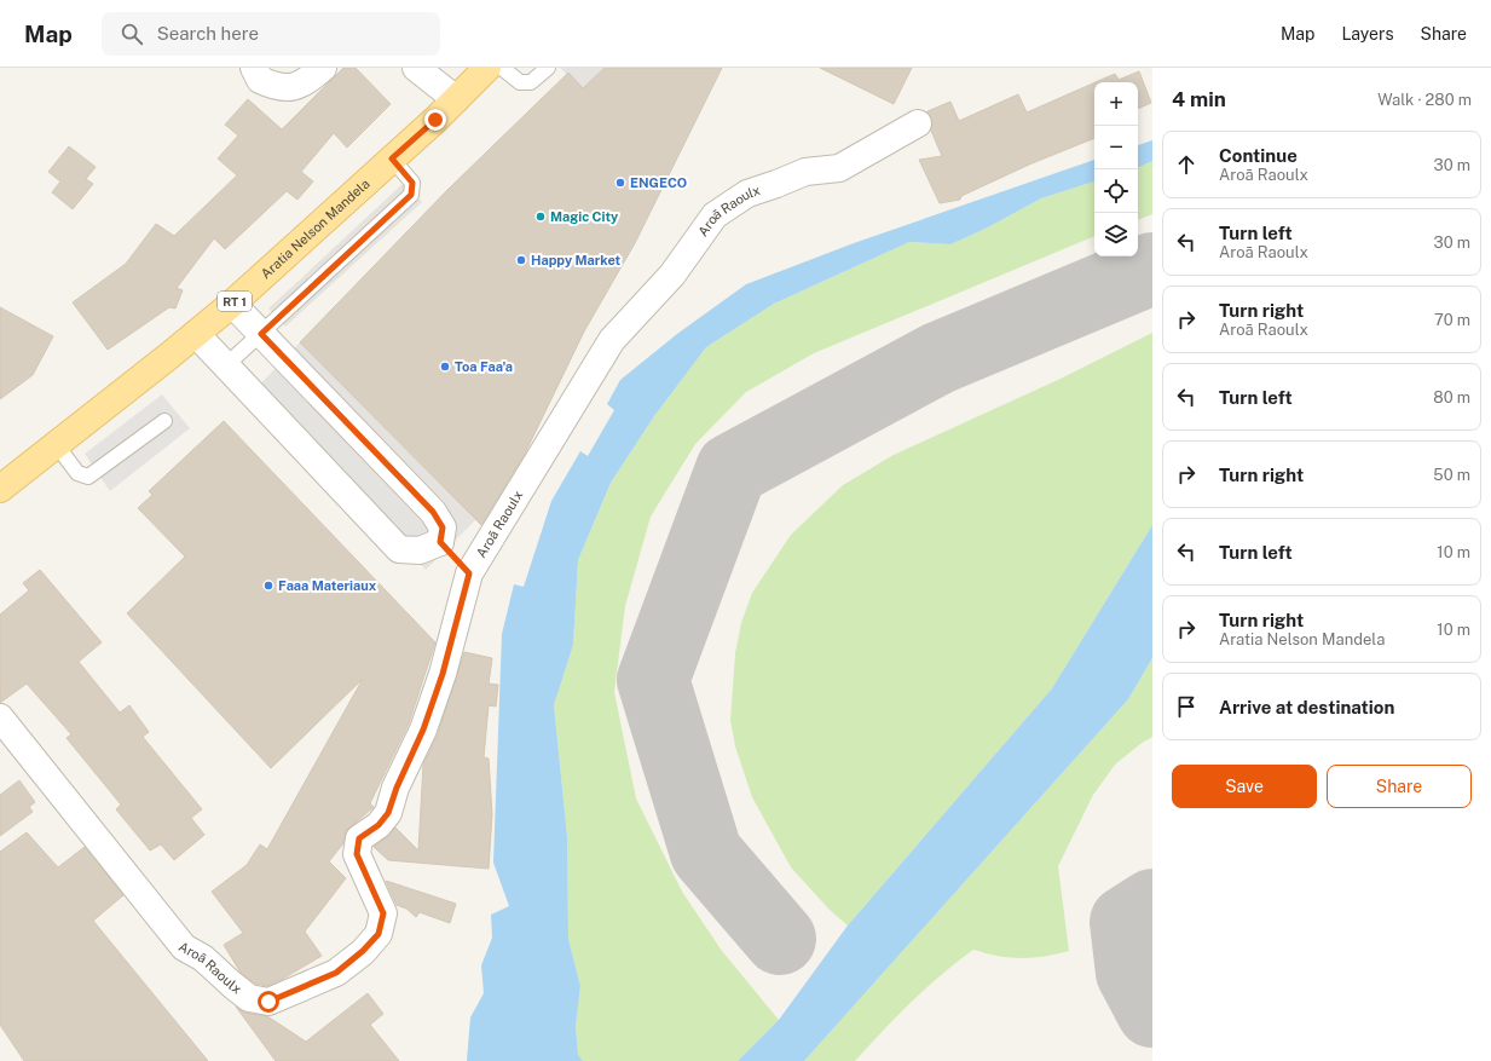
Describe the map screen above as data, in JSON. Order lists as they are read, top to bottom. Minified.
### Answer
{"streets":{"main road":["Aratia Nelson Mandela","RT 1"],"street":["Aroā Raoulx"]},"places":["ENGECO","Magic City","Happy Market","Toa Faa'a","Faaa Materiaux"],"page":{"header":"Map","search":"Search here","nav":["Map","Layers","Share"],"heading":["4 min","Walk · 280 m"],"map_buttons":["+","−"],"list":[["Continue","Aroā Raoulx","30 m"],["Turn left","Aroā Raoulx","30 m"],["Turn right","Aroā Raoulx","70 m"],["Turn left","80 m"],["Turn right","50 m"],["Turn left","10 m"],["Turn right","Aratia Nelson Mandela","10 m"],"Arrive at destination"],"buttons":["Save","Share"]}}
